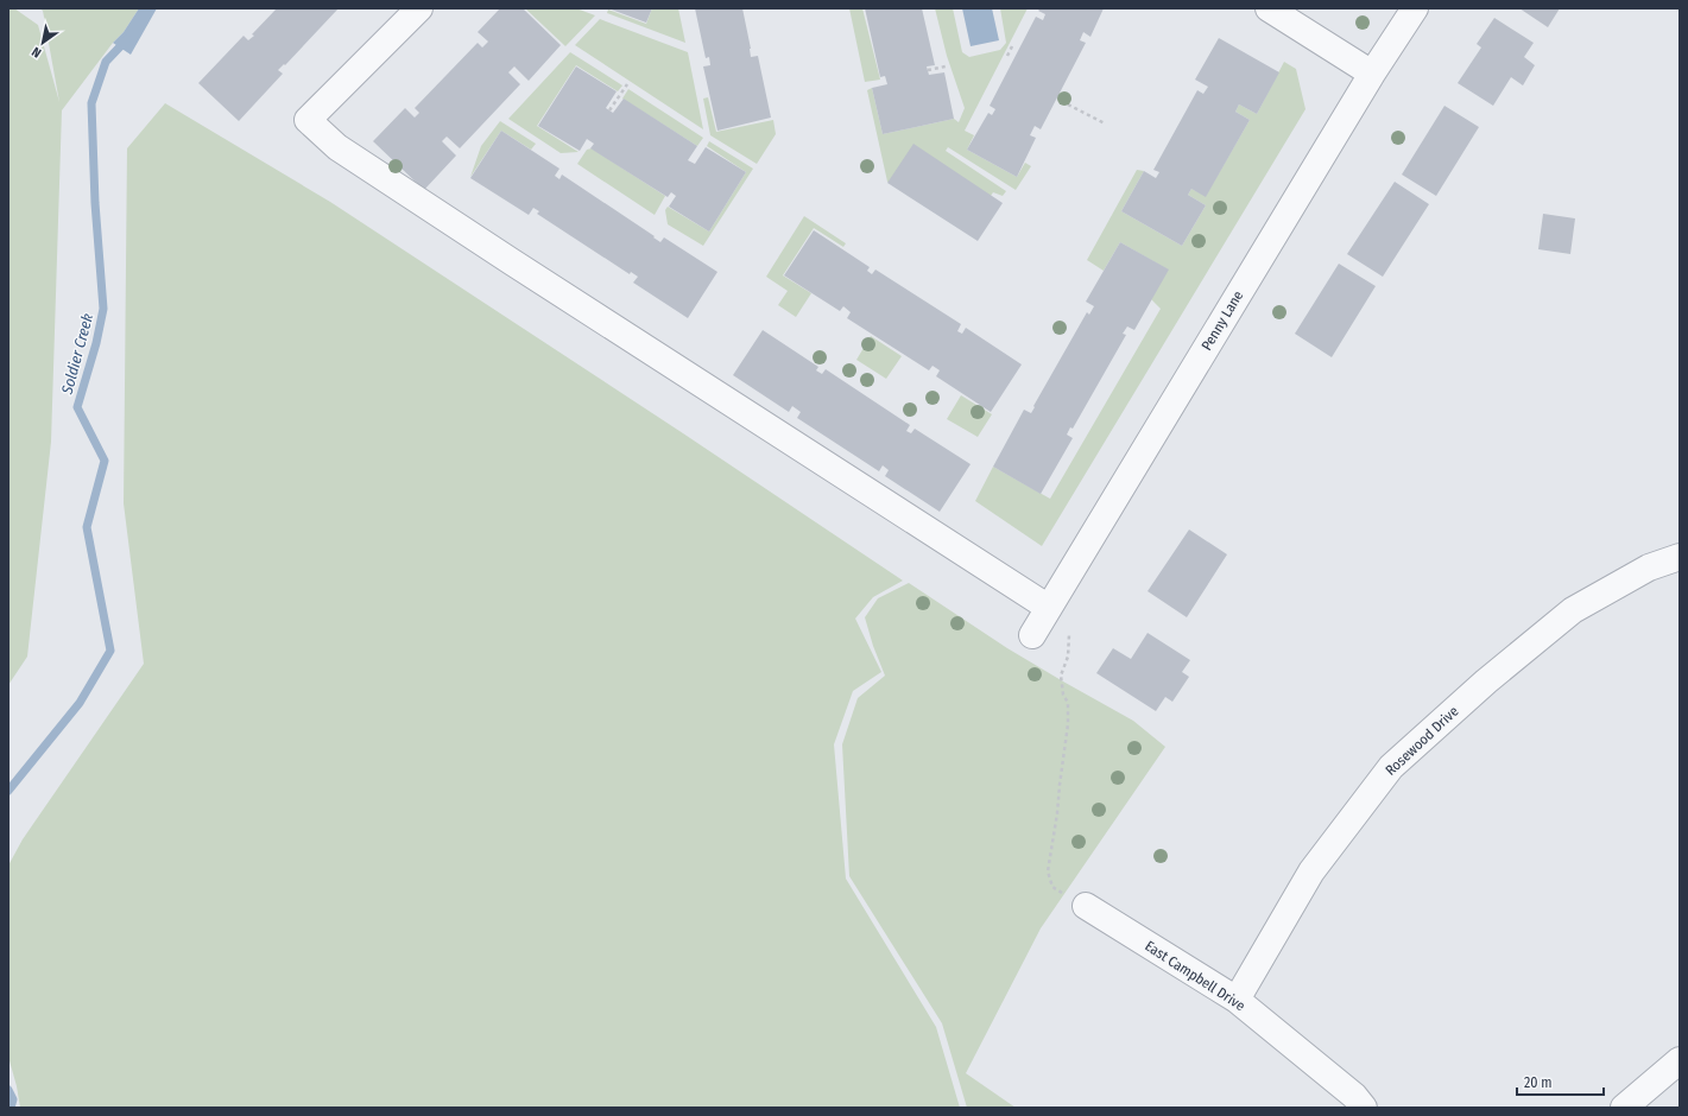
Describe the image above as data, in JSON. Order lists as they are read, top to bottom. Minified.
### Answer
{"streets":{"street":["Penny Lane","Rosewood Drive","East Campbell Drive"]},"crossings":[["Rosewood Drive","East Campbell Drive"]],"water":["Soldier Creek"],"scale_bar":"20 m","north":"bottom left"}
